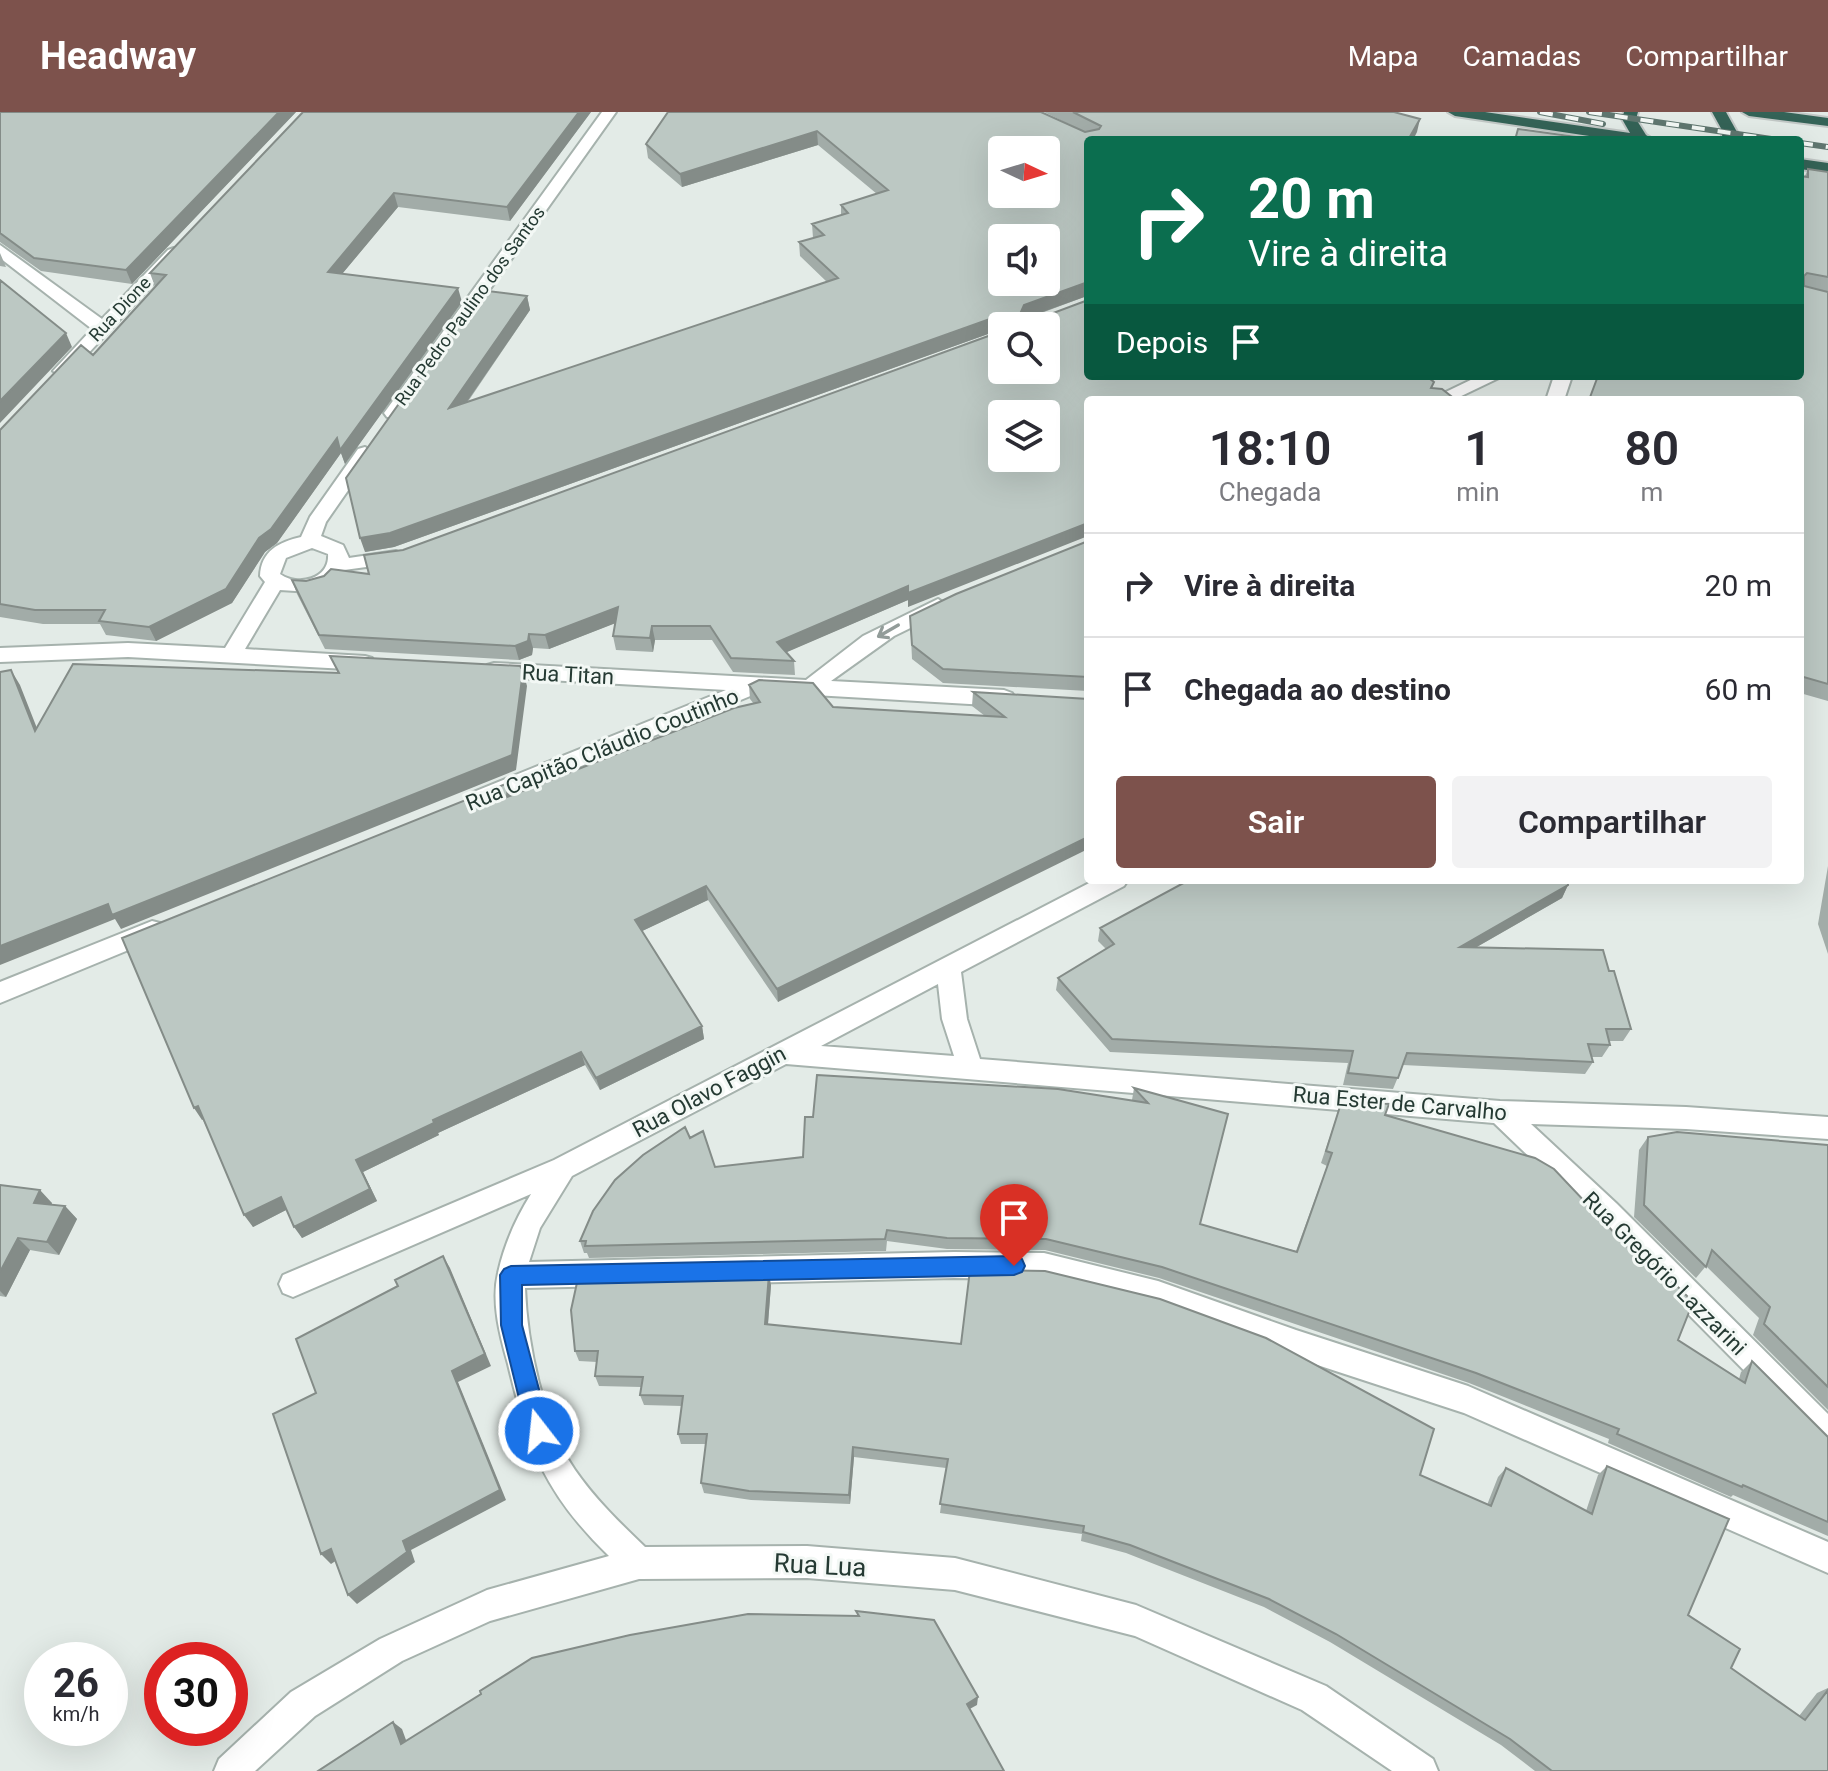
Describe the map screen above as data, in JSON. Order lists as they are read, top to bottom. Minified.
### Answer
{"streets":{"street":["Rua Pedro Paulino dos Santos","Rua Dione","Rua Titan","Rua Capitão Cláudio Coutinho","Rua Olavo Faggin","Rua Ester de Carvalho","Rua Gregório Lazzarini","Rua Lua"]},"crossings":[["Rua Titan","Rua Capitão Cláudio Coutinho"],["Rua Olavo Faggin","Rua Ester de Carvalho"],["Rua Ester de Carvalho","Rua Gregório Lazzarini"]],"north":"right","page":{"header":"Headway","nav":["Mapa","Camadas","Compartilhar"],"turn":["20 m","Vire à direita"],"then":"Depois","eta":["18:10","Chegada","1","min","80","m"],"list":[{"name":"Vire à direita","value":"20 m"},{"name":"Chegada ao destino","value":"60 m"}],"buttons":["Sair","Compartilhar"],"speed":"26 km/h","limit":"30"}}
